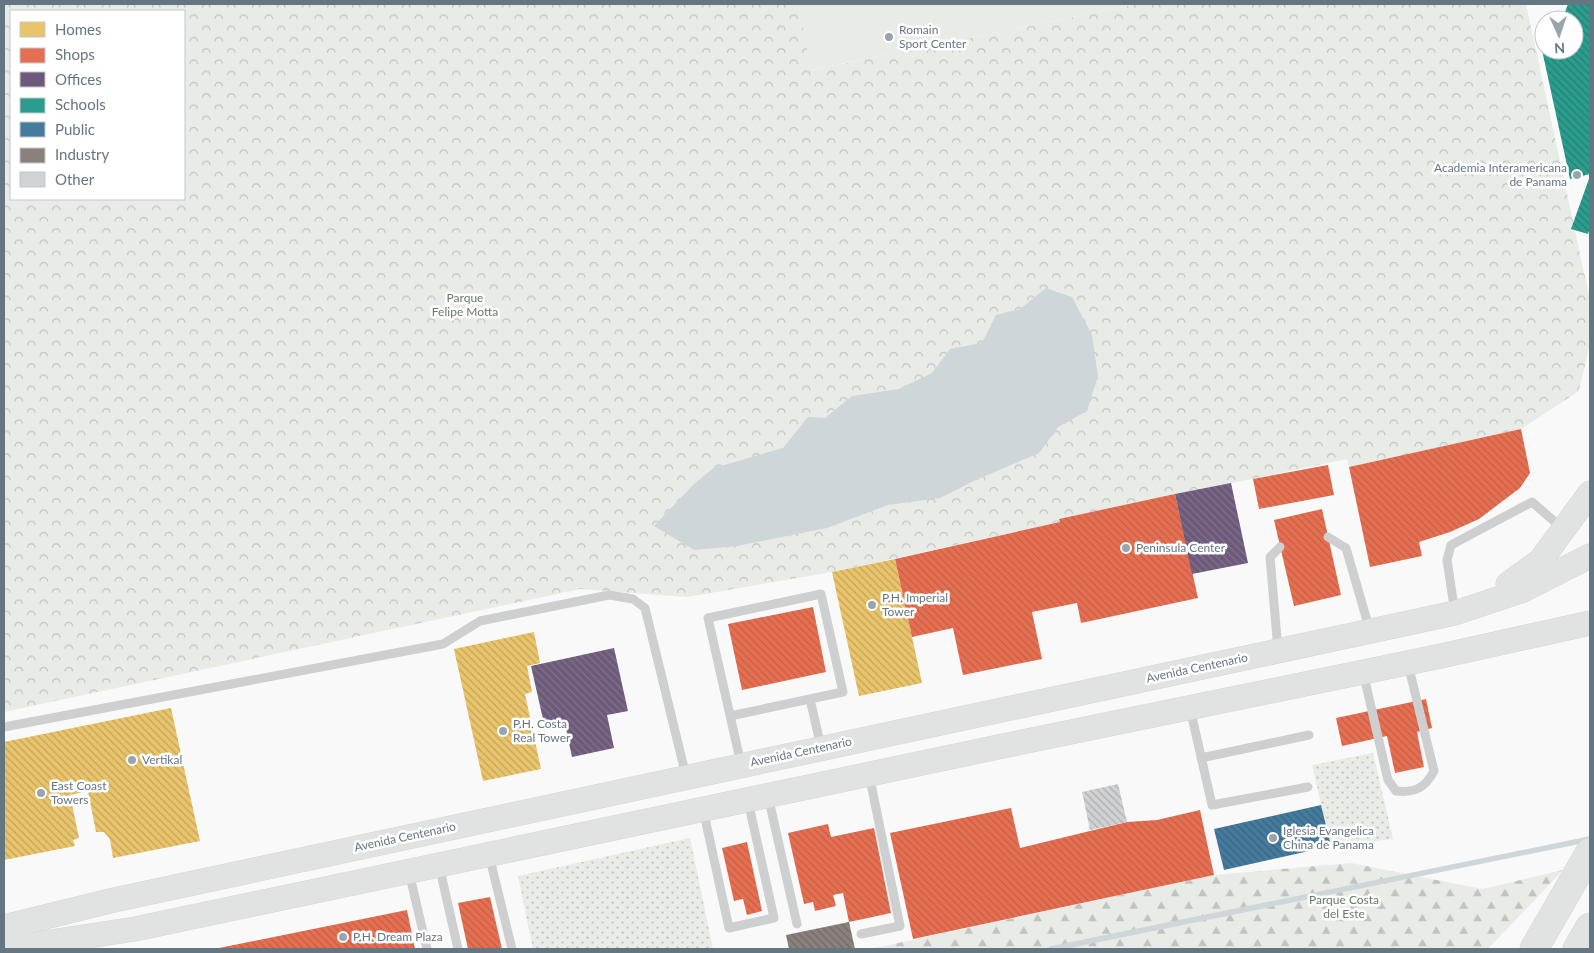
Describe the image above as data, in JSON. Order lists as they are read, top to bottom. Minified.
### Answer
{"streets":{"main road":["Avenida Centenario"]},"parks":["Parque Felipe Motta","Parque Costa del Este"],"places":["Romain Sport Center","Academia Interamericana de Panama","Peninsula Center","P.H. Imperial Tower","P.H. Costa Real Tower","Vertikal","East Coast Towers","Iglesia Evangelica China de Panama","P.H. Dream Plaza"],"legend":["Homes","Shops","Offices","Schools","Public","Industry","Other"],"north":"bottom"}
